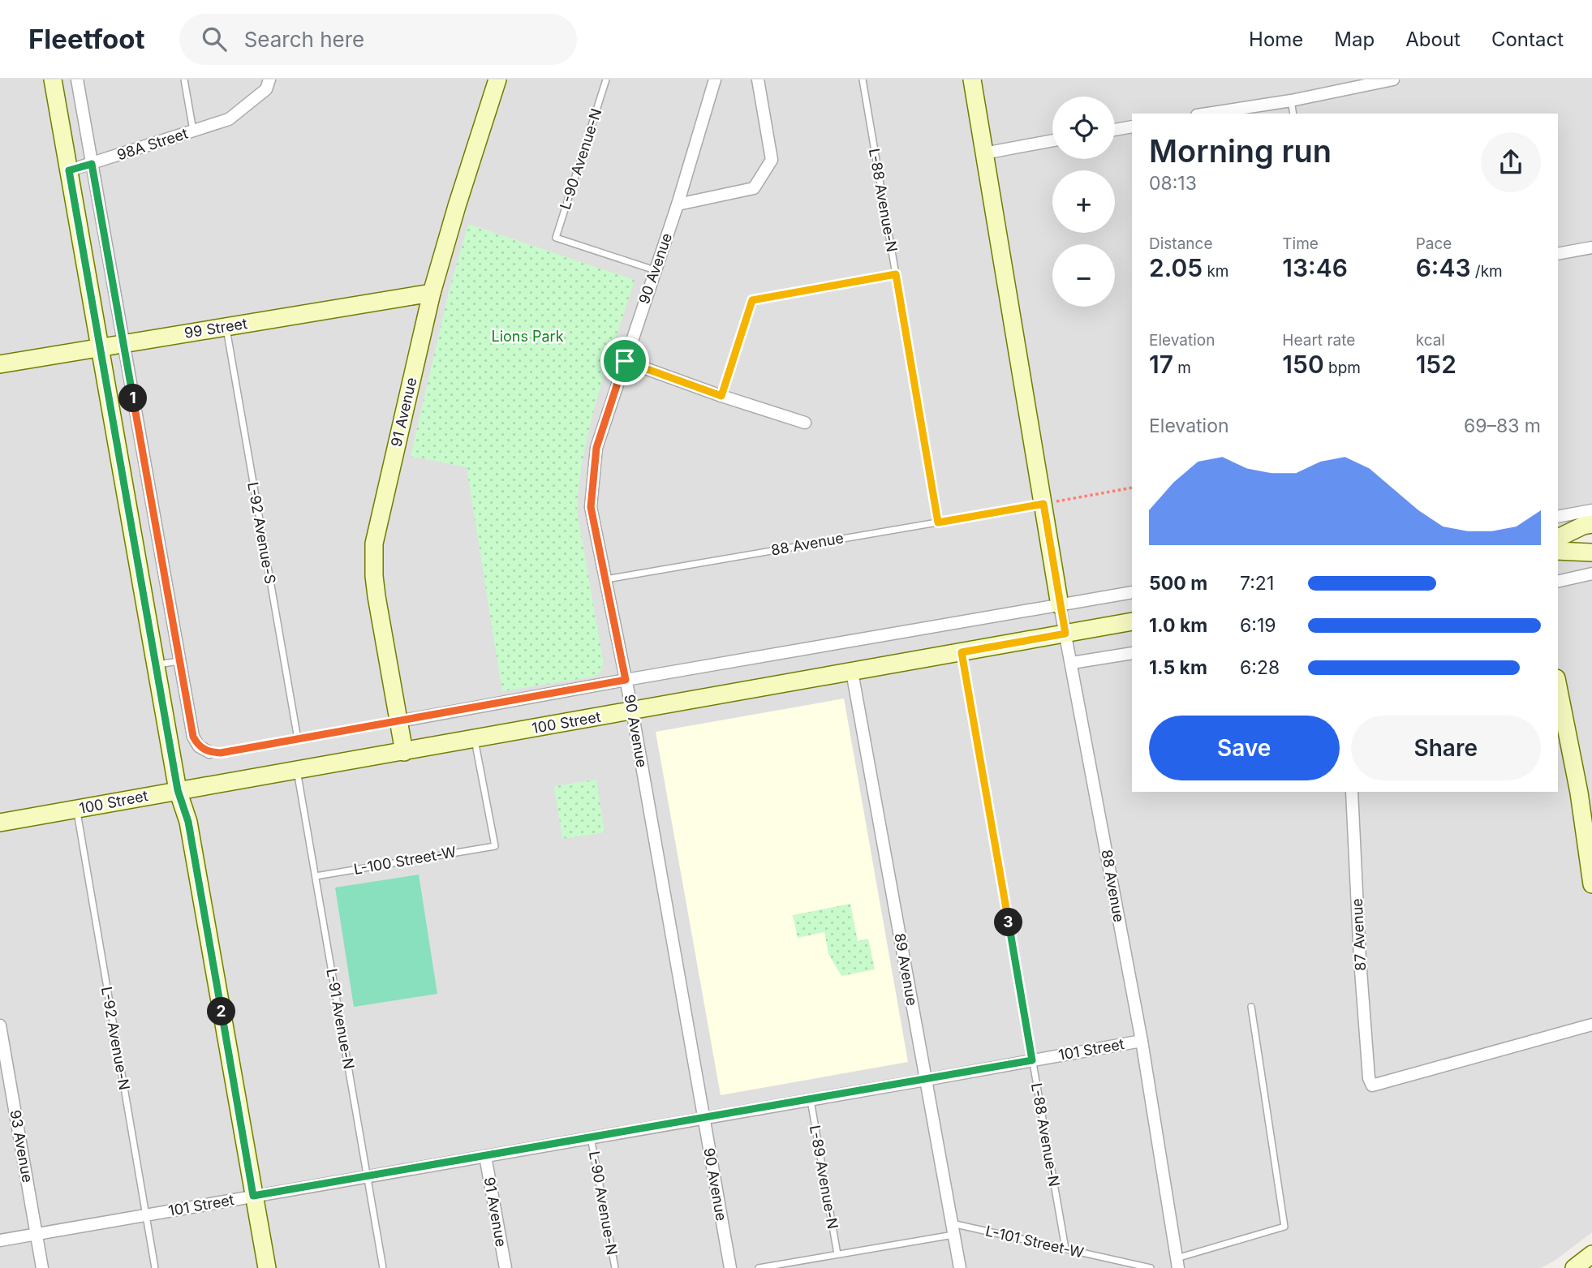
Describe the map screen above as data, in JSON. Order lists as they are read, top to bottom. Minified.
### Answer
{"streets":{"street":["98A Street","90 Avenue","99 Street","91 Avenue","88 Avenue","100 Street","87 Avenue","89 Avenue","101 Street","93 Avenue"],"lane":["L-90 Avenue-N","L-88 Avenue-N","L-92 Avenue-S","L-100 Street-W","L-91 Avenue-N","L-92 Avenue-N","L-89 Avenue-N","L-101 Street-W"]},"crossings":[["L-90 Avenue-N","90 Avenue"],["L-90 Avenue-N","101 Street"],["L-88 Avenue-N","88 Avenue"],["L-88 Avenue-N","100 Street"],["L-88 Avenue-N","101 Street"],["L-88 Avenue-N","L-101 Street-W"],["90 Avenue","88 Avenue"],["90 Avenue","100 Street"],["90 Avenue","101 Street"],["99 Street","91 Avenue"],["99 Street","L-92 Avenue-S"],["91 Avenue","100 Street"],["91 Avenue","101 Street"],["88 Avenue","100 Street"],["88 Avenue","101 Street"],["100 Street","L-100 Street-W"],["100 Street","89 Avenue"],["100 Street","L-91 Avenue-N"],["100 Street","L-92 Avenue-N"],["L-100 Street-W","L-91 Avenue-N"],["89 Avenue","101 Street"],["89 Avenue","L-101 Street-W"],["L-91 Avenue-N","101 Street"],["L-92 Avenue-N","101 Street"],["101 Street","93 Avenue"],["101 Street","L-89 Avenue-N"],["L-89 Avenue-N","L-101 Street-W"]],"parks":["Lions Park"],"page":{"header":"Fleetfoot","search":"Search here","nav":["Home","Map","About","Contact"],"map_buttons":["+","−"],"heading":["Morning run","08:13"],"stats":[["Distance","2.05 km"],["Time","13:46"],["Pace","6:43 /km"],["Elevation","17 m"],["Heart rate","150 bpm"],["kcal","152"]],"pins":["1","3","2"],"chart":["Elevation","69–83 m"],"list":[{"name":"500 m","note":"7:21"},{"name":"1.0 km","note":"6:19"},{"name":"1.5 km","note":"6:28"}],"buttons":["Save","Share"]}}
